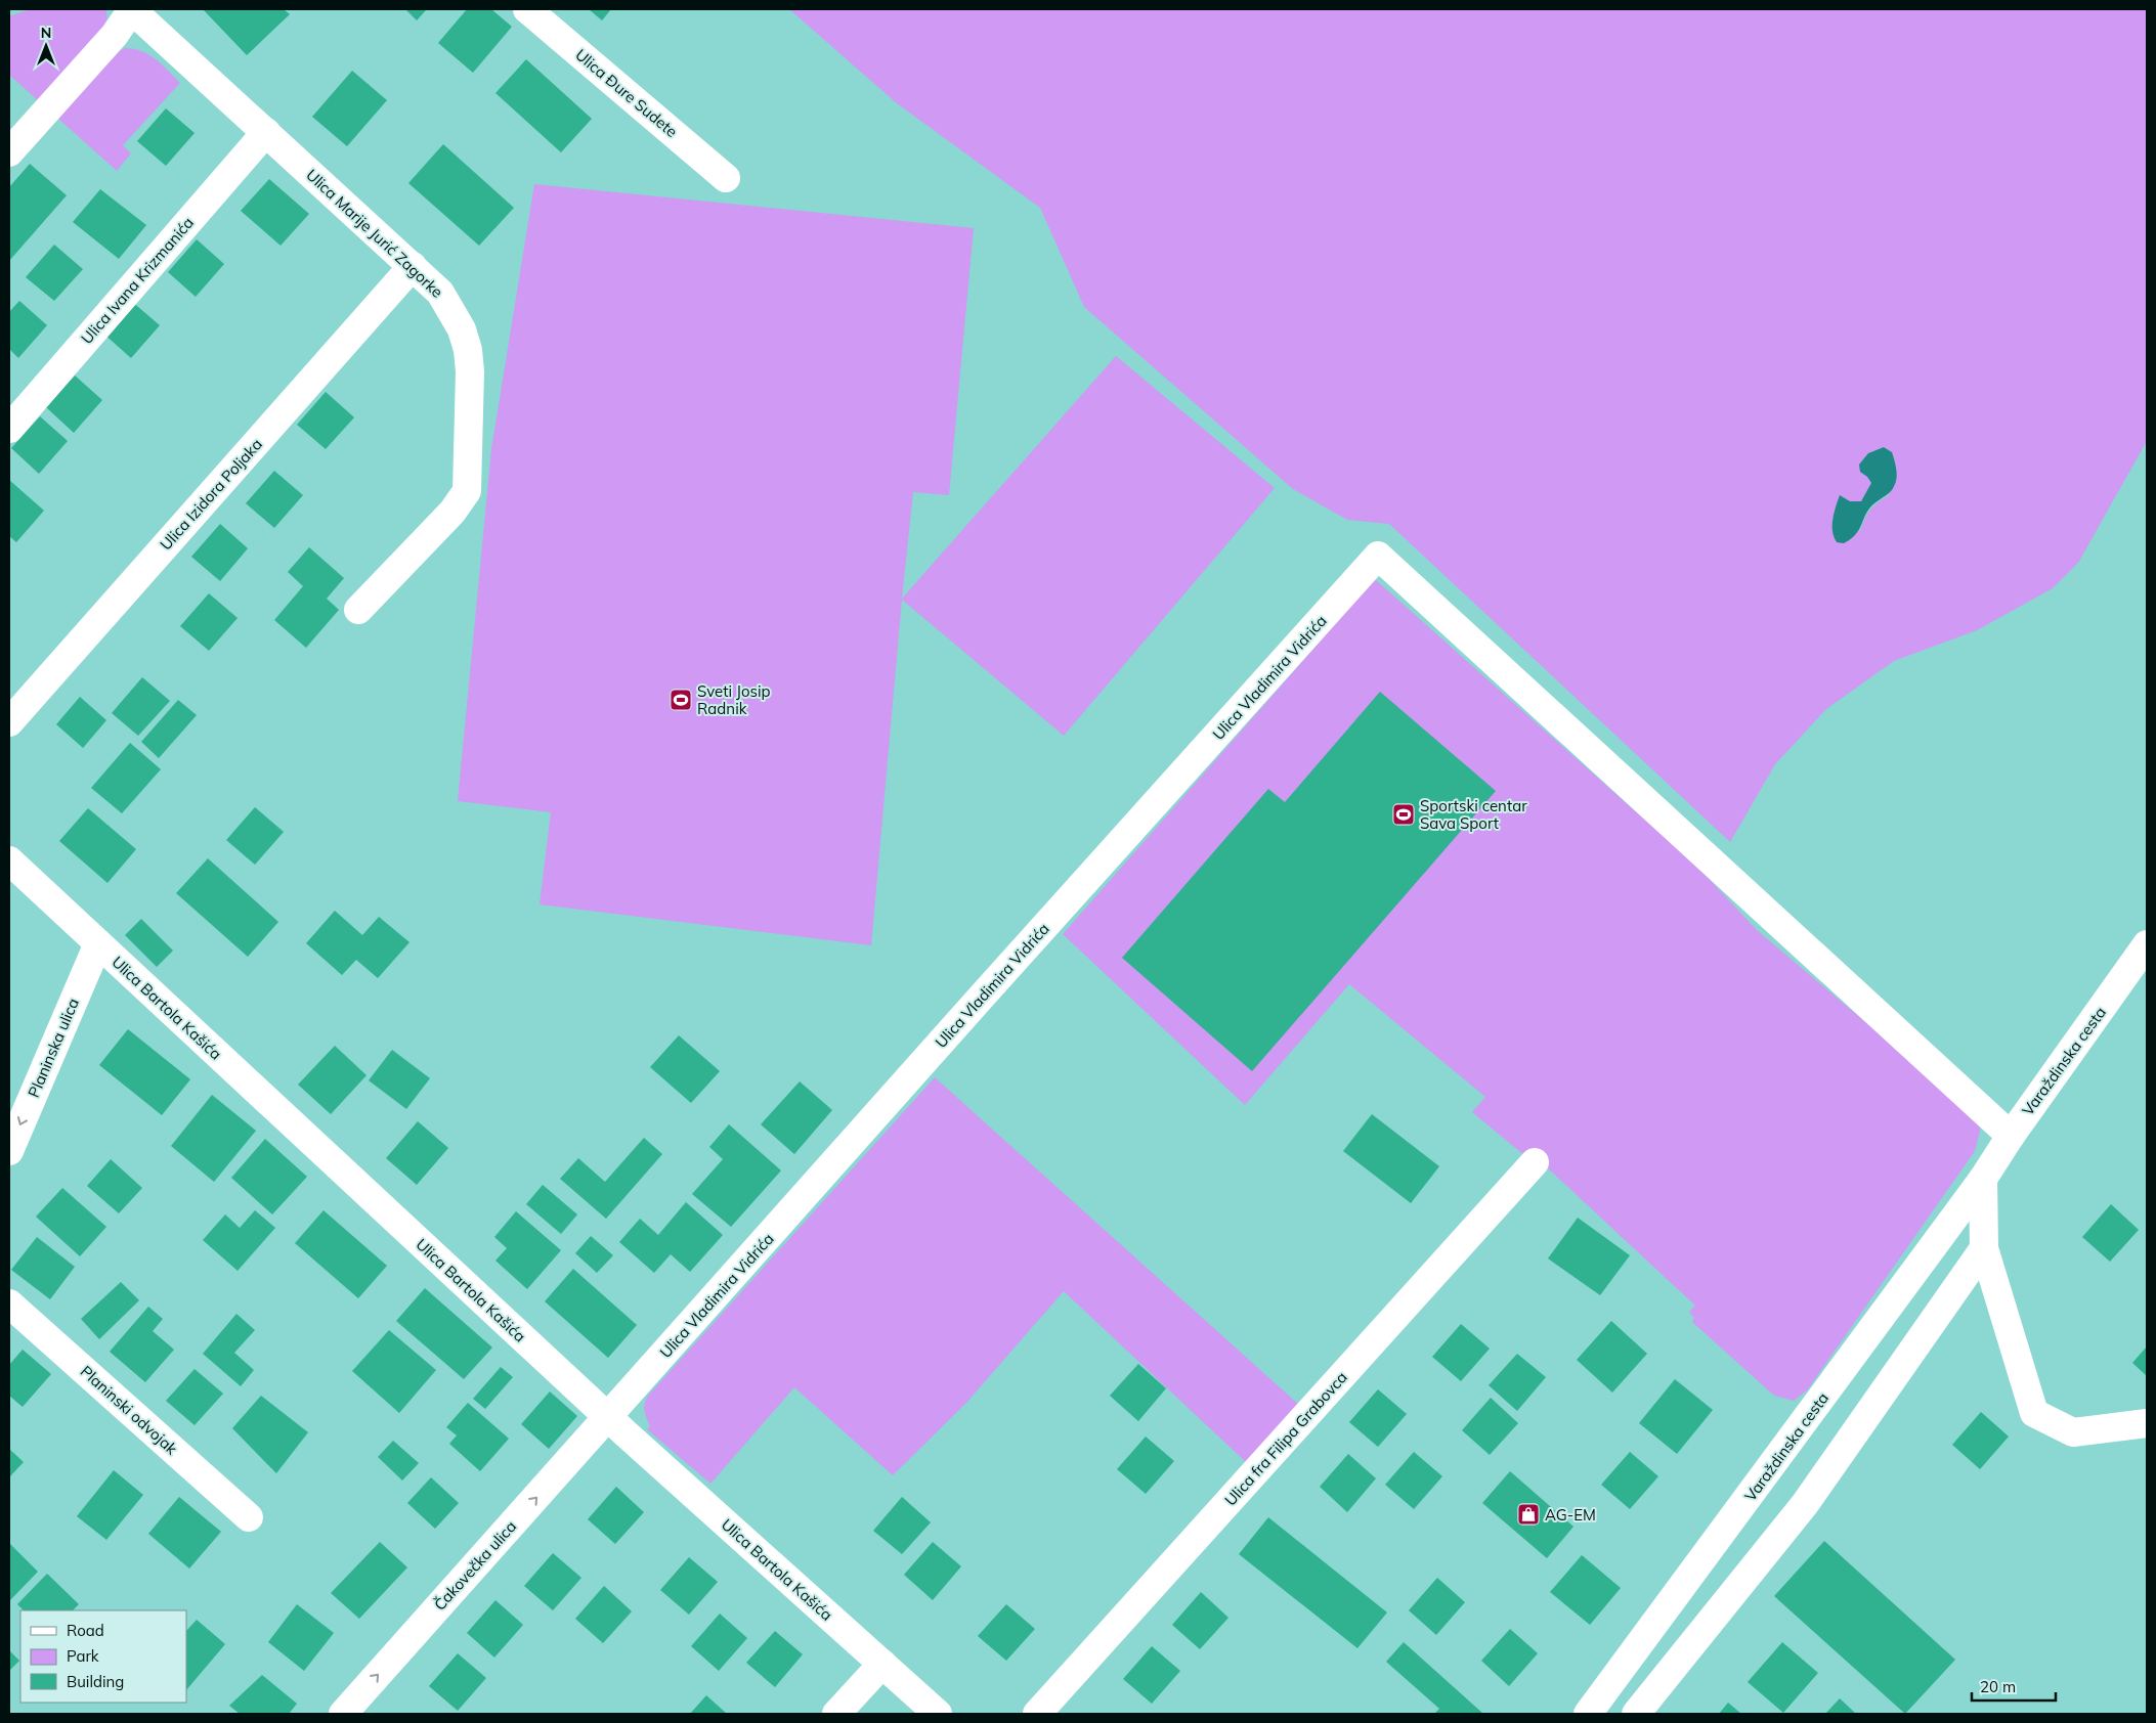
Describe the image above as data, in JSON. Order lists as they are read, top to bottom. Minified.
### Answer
{"streets":{"street":["Ulica Đure Sudete","Ulica Marije Jurić Zagorke","Ulica Ivana Krizmanića","Ulica Izidora Poljaka","Ulica Vladimira Vidrića","Ulica Bartola Kašića","Planinska ulica","Varaždinska cesta","Planinski odvojak","Ulica fra Filipa Grabovca","Čakovečka ulica"]},"crossings":[["Ulica Marije Jurić Zagorke","Ulica Ivana Krizmanića"],["Ulica Marije Jurić Zagorke","Ulica Izidora Poljaka"],["Ulica Vladimira Vidrića","Ulica Bartola Kašića"],["Ulica Vladimira Vidrića","Varaždinska cesta"],["Ulica Vladimira Vidrića","Čakovečka ulica"],["Ulica Bartola Kašića","Planinska ulica"],["Ulica Bartola Kašića","Čakovečka ulica"]],"one_way":["Planinska ulica","Čakovečka ulica"],"places":{"sports":["Sveti Josip Radnik","Sportski centar Sava Sport"],"shop":["AG-EM"]},"legend":["Road","Park","Building"],"scale_bar":"20 m","north":"top"}
